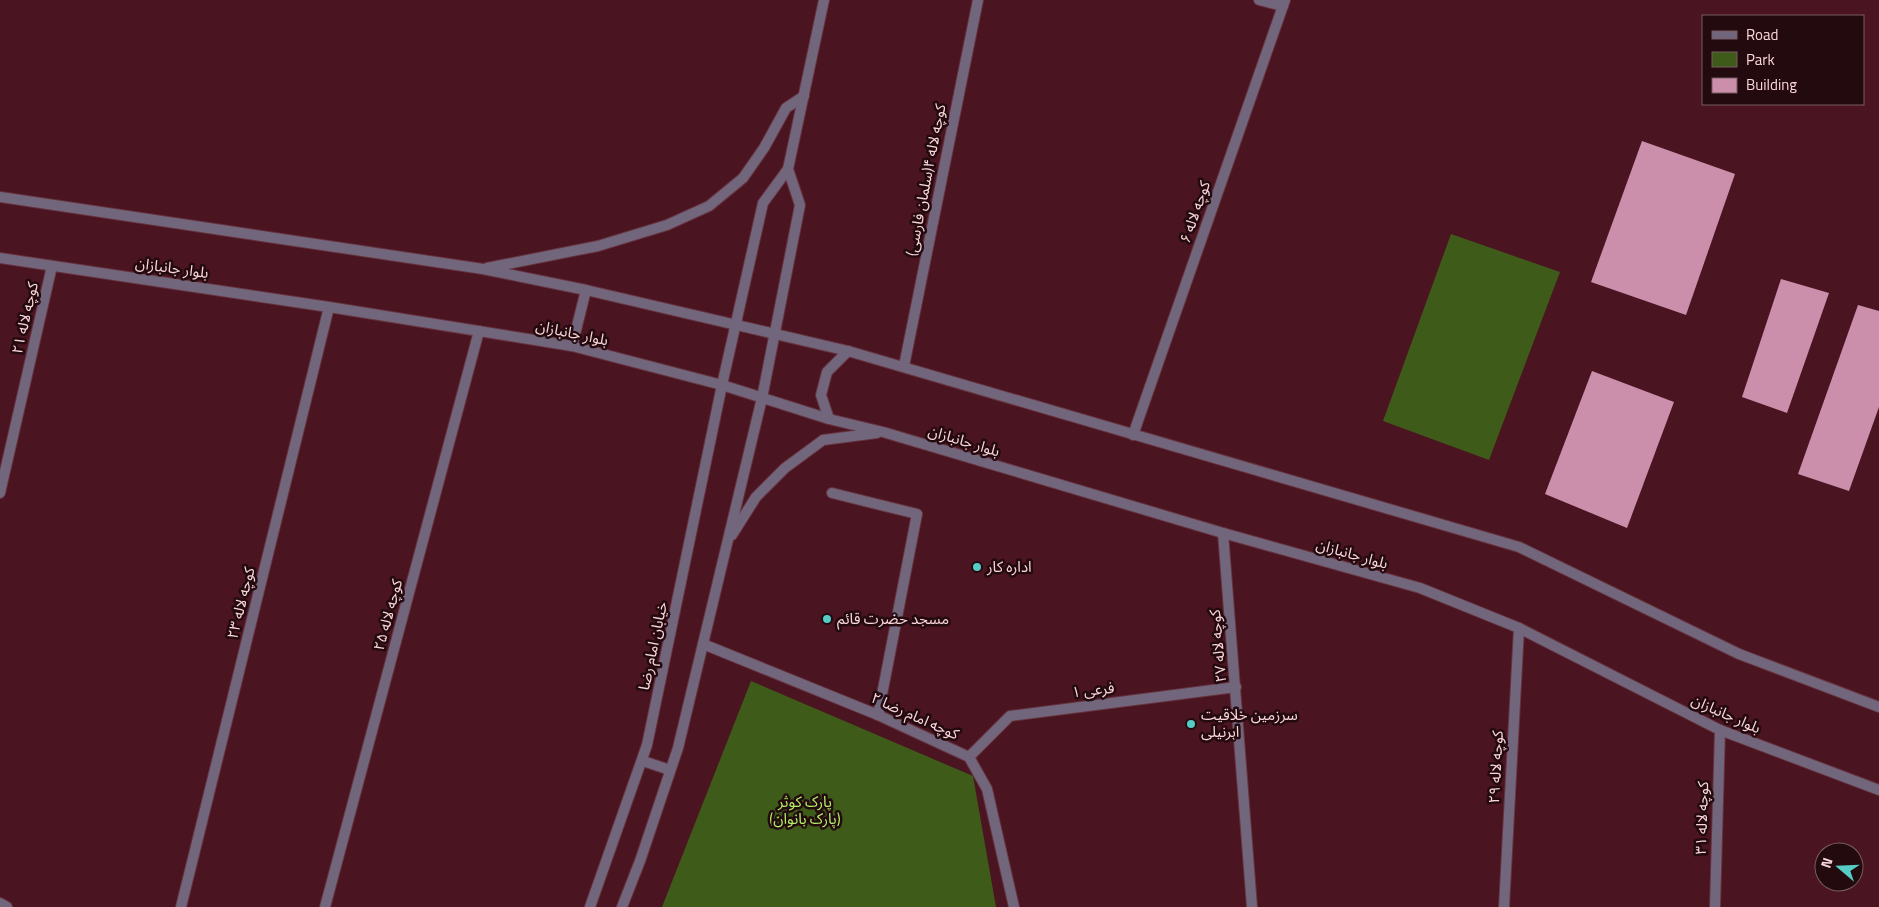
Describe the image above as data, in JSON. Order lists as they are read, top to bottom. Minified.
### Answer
{"streets":{"street":["کوچه لاله ۴(سلمان فارسی)","کوچه لاله ۶","بلوار جانبازان","کوچه لاله ۲۱","کوچه لاله ۲۳","کوچه لاله ۲۵","خیابان امام رضا","کوچه لاله ۲۷","فرعی ۱","کوچه امام رضا ۲","کوچه لاله ۲۹","کوچه لاله ۳۱"]},"crossings":[["بلوار جانبازان","کوچه لاله ۲۱"],["بلوار جانبازان","کوچه لاله ۲۳"],["بلوار جانبازان","کوچه لاله ۲۵"],["بلوار جانبازان","خیابان امام رضا"],["بلوار جانبازان","کوچه لاله ۲۷"],["بلوار جانبازان","کوچه لاله ۲۹"],["بلوار جانبازان","کوچه لاله ۳۱"],["کوچه لاله ۲۷","فرعی ۱"],["فرعی ۱","کوچه امام رضا ۲"]],"parks":["پارک کوثر (پارک بانوان)"],"places":["اداره کار","مسجد حضرت قائم","سرزمین خلاقیت ابرنیلی"],"legend":["Road","Park","Building"],"north":"left"}
